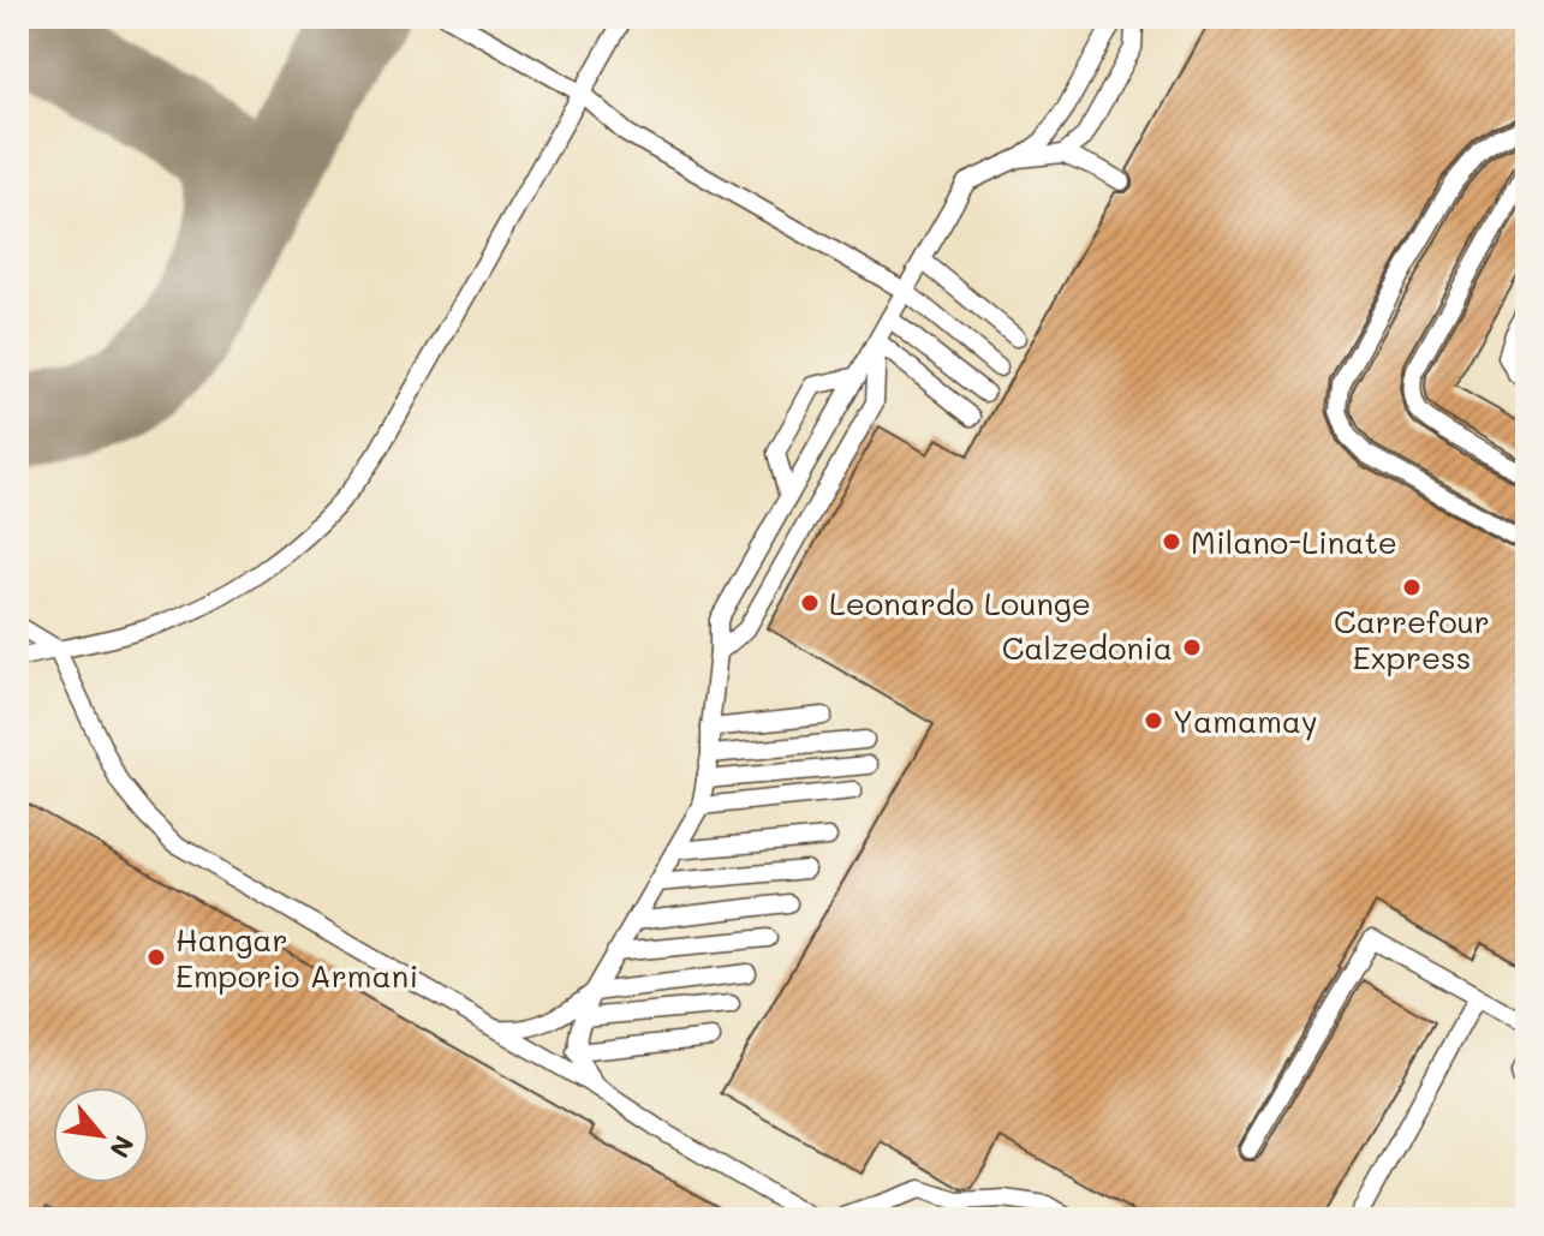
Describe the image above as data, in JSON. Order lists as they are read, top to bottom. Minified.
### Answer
{"places":["Milano-Linate","Carrefour Express","Leonardo Lounge","Calzedonia","Yamamay","Hangar Emporio Armani"],"north":"bottom right"}
